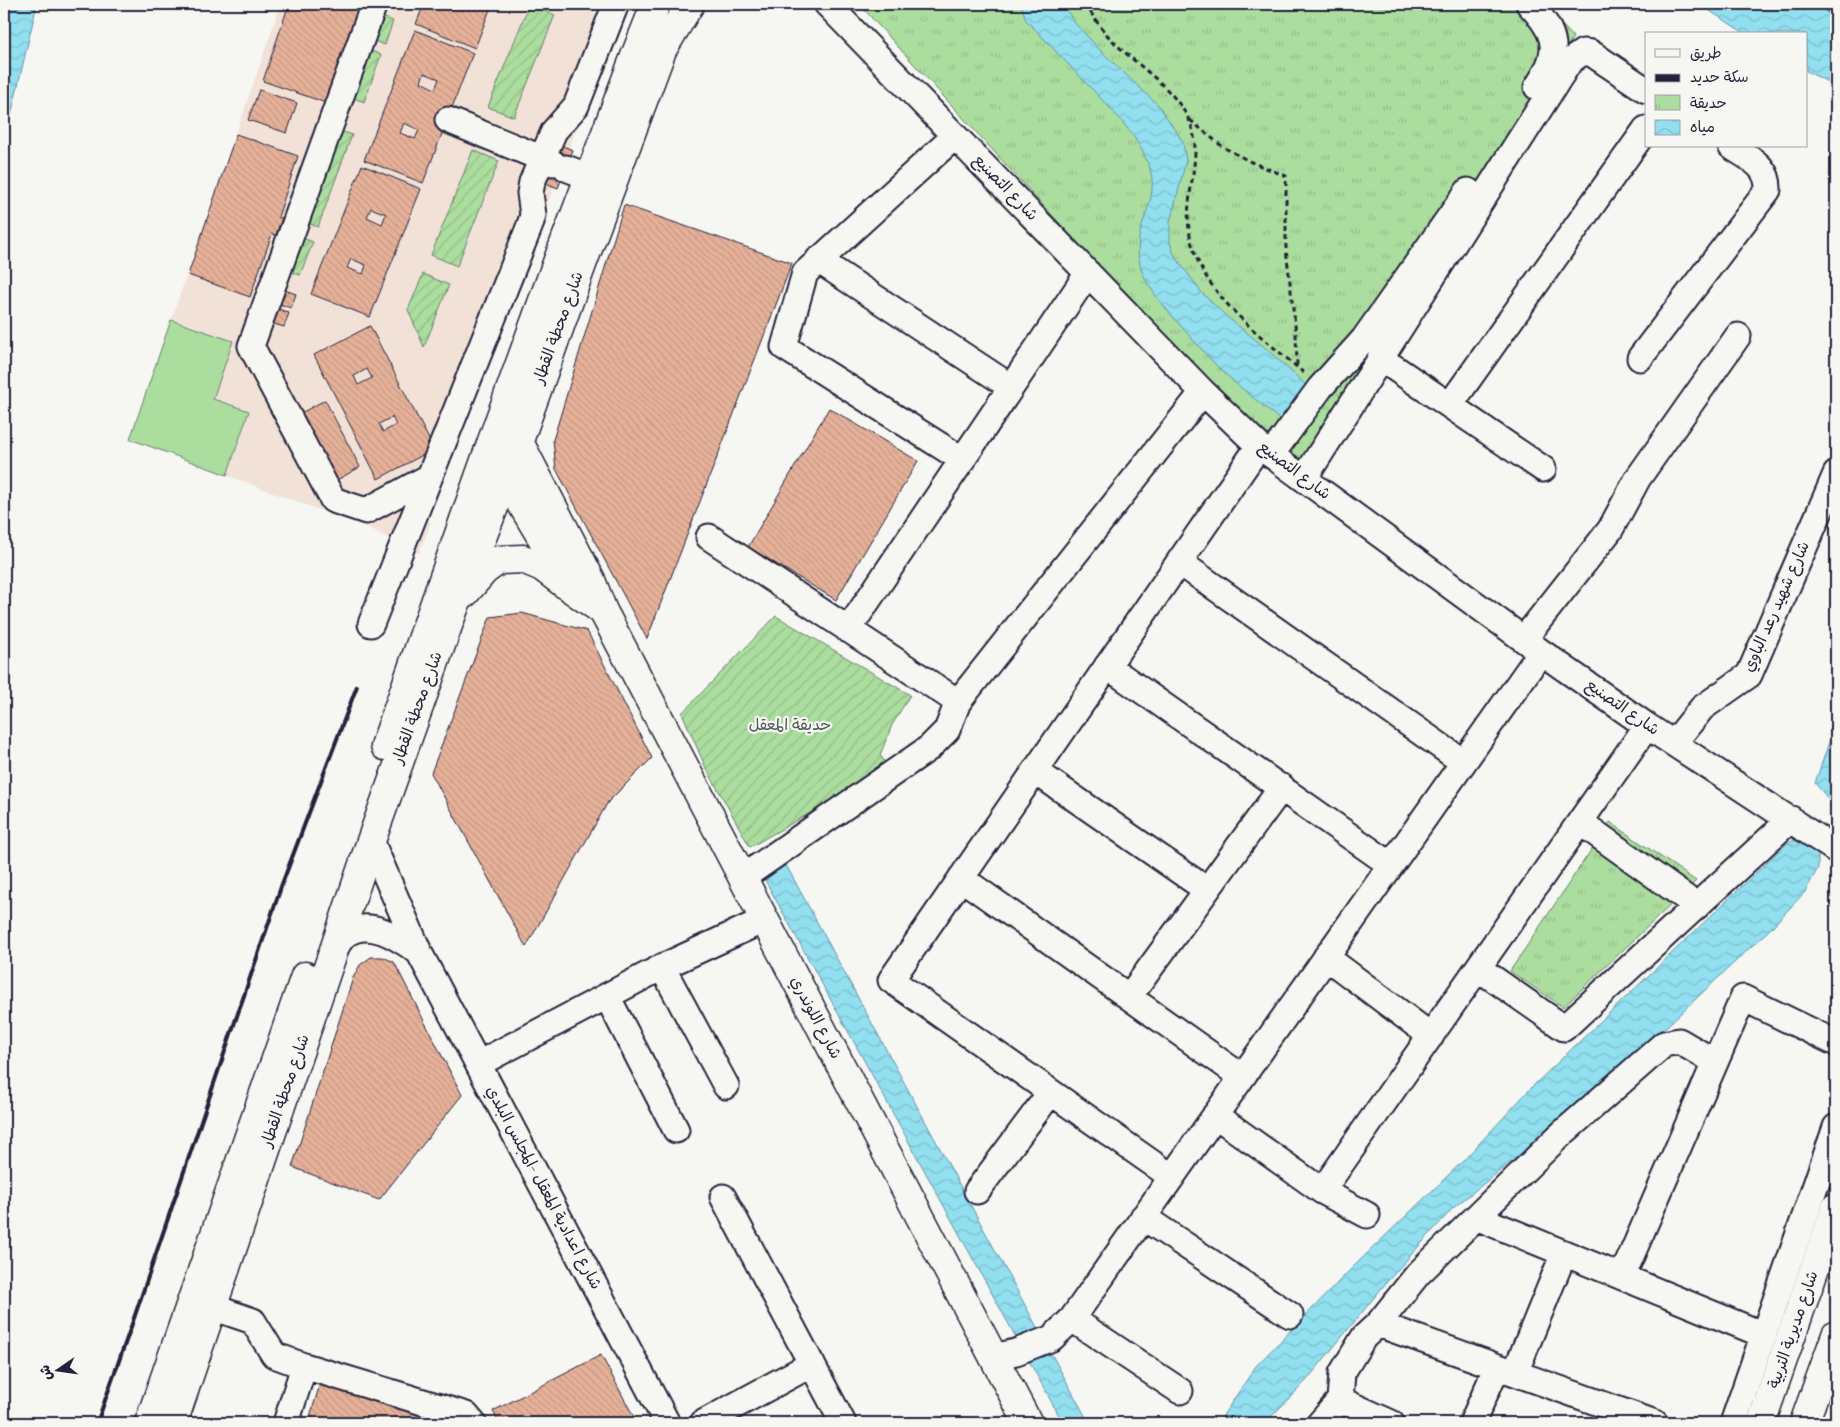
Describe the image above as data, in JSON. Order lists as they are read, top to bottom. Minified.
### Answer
{"streets":{"main road":["شارع محطة القطار","شارع اللوندري","شارع مديرية التربية"],"street":["شارع التصنيع","شارع شهيد رعد الباوي","شارع اعدادية المعقل -المجلس البلدي"]},"crossings":[["شارع التصنيع","شارع شهيد رعد الباوي"],["شارع محطة القطار","شارع اللوندري"],["شارع محطة القطار","شارع اعدادية المعقل -المجلس البلدي"]],"parks":["حديقة المعقل"],"legend":["طريق","سكة حديد","حديقة","مياه"],"north":"left"}
